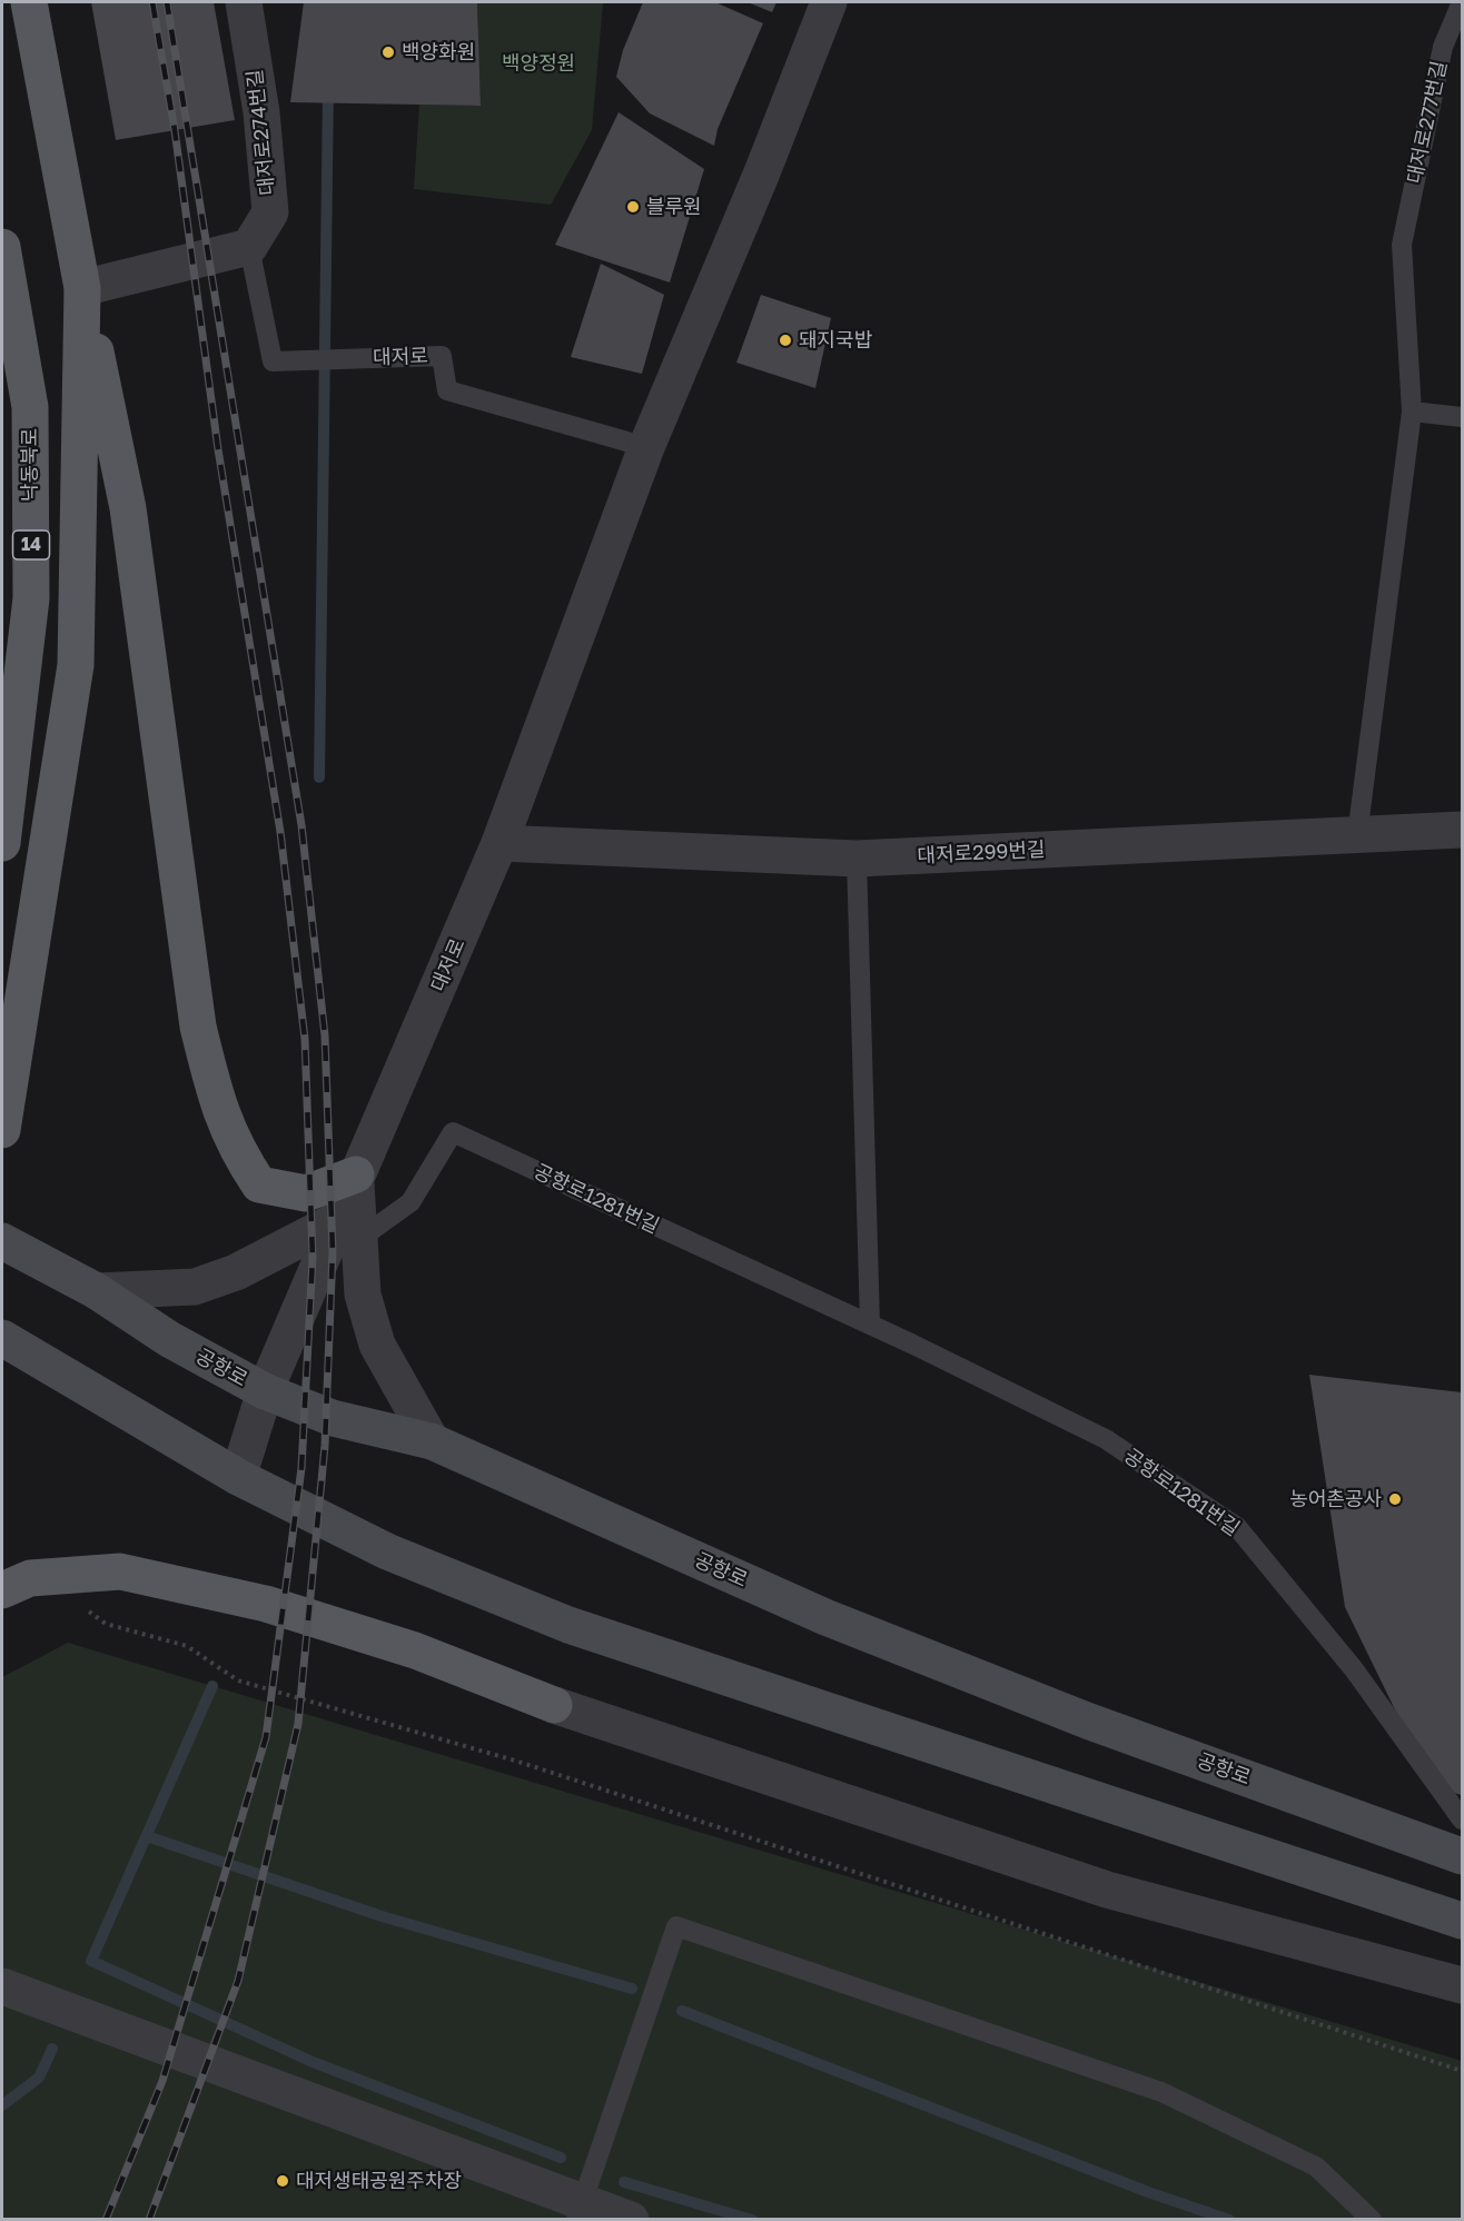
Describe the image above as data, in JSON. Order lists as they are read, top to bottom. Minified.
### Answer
{"streets":{"main road":["낙동북로","14","공항로"],"street":["대저로274번길","대저로","대저로299번길"],"lane":["대저로277번길","공항로1281번길"]},"crossings":[["대저로277번길","대저로299번길"],["대저로274번길","대저로"],["대저로","대저로299번길"]],"parks":["백양정원"],"places":["백양화원","블루원","돼지국밥","농어촌공사","대저생태공원주차장"]}
